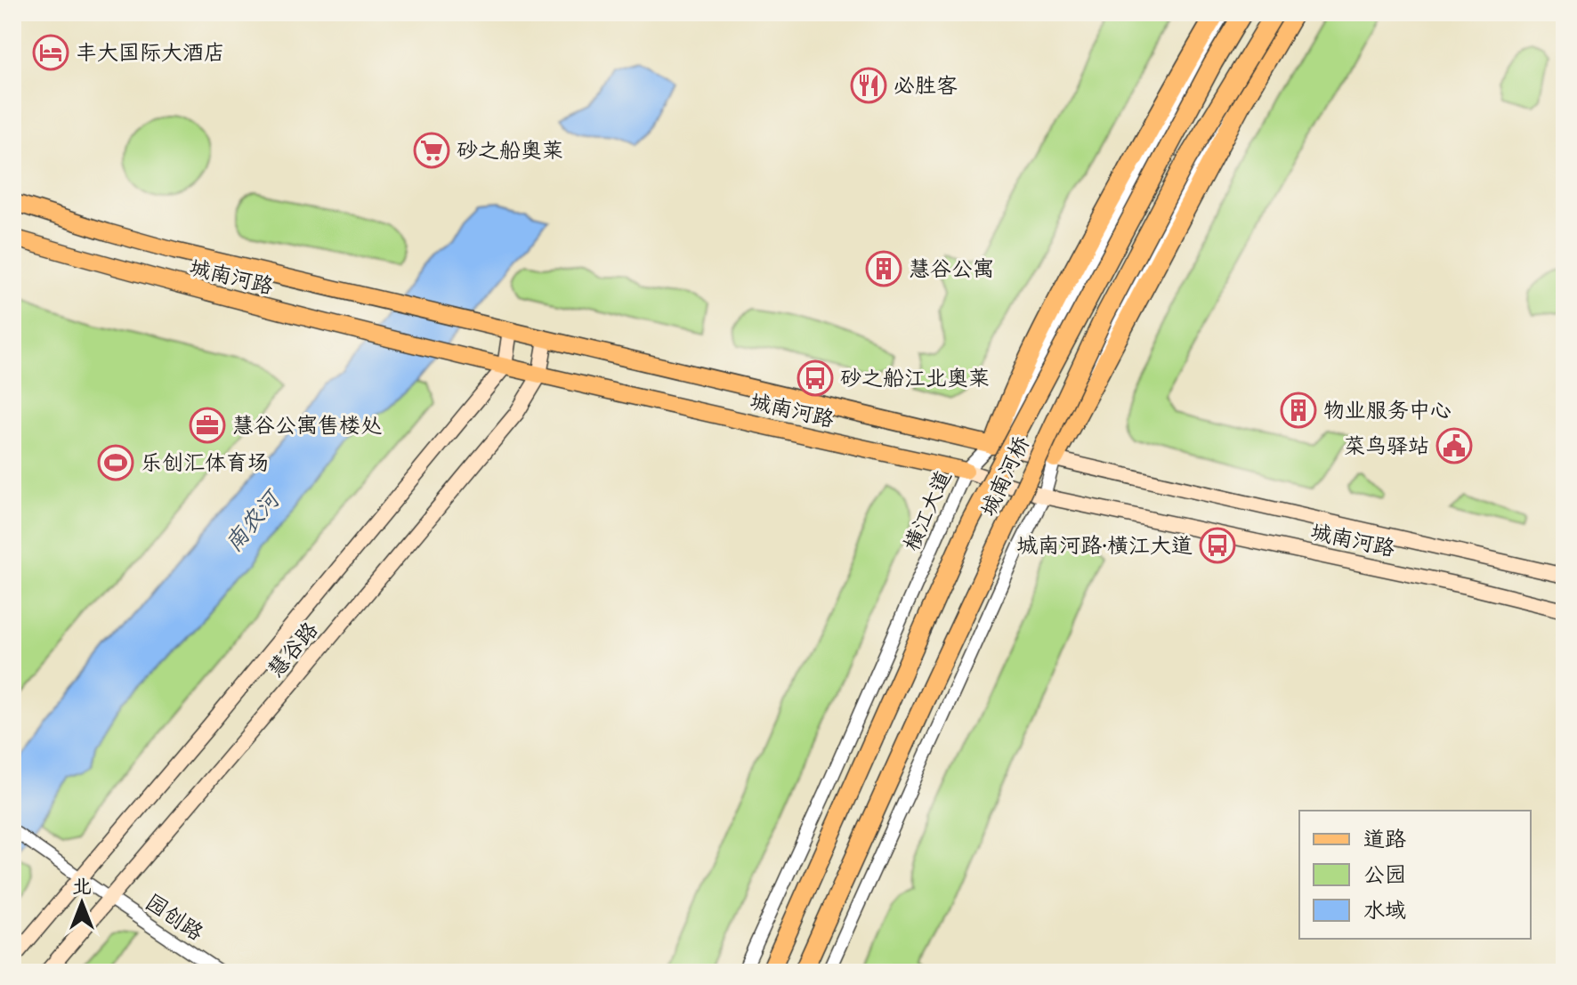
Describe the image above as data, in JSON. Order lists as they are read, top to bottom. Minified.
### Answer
{"streets":{"highway":["城南河桥"],"main road":["城南河路","慧谷路"],"street":["横江大道","园创路"]},"crossings":[["城南河路","横江大道"],["城南河路","慧谷路"],["慧谷路","园创路"]],"water":["南农河"],"places":{"hotel":["丰大国际大酒店"],"restaurant":["必胜客"],"supermarket":["砂之船奥莱"],"building":["慧谷公寓","物业服务中心"],"bus stop":["砂之船江北奥莱","城南河路·横江大道"],"office":["慧谷公寓售楼处"],"public building":["菜鸟驿站"],"sports":["乐创汇体育场"]},"legend":["道路","公园","水域"],"north":"top"}
